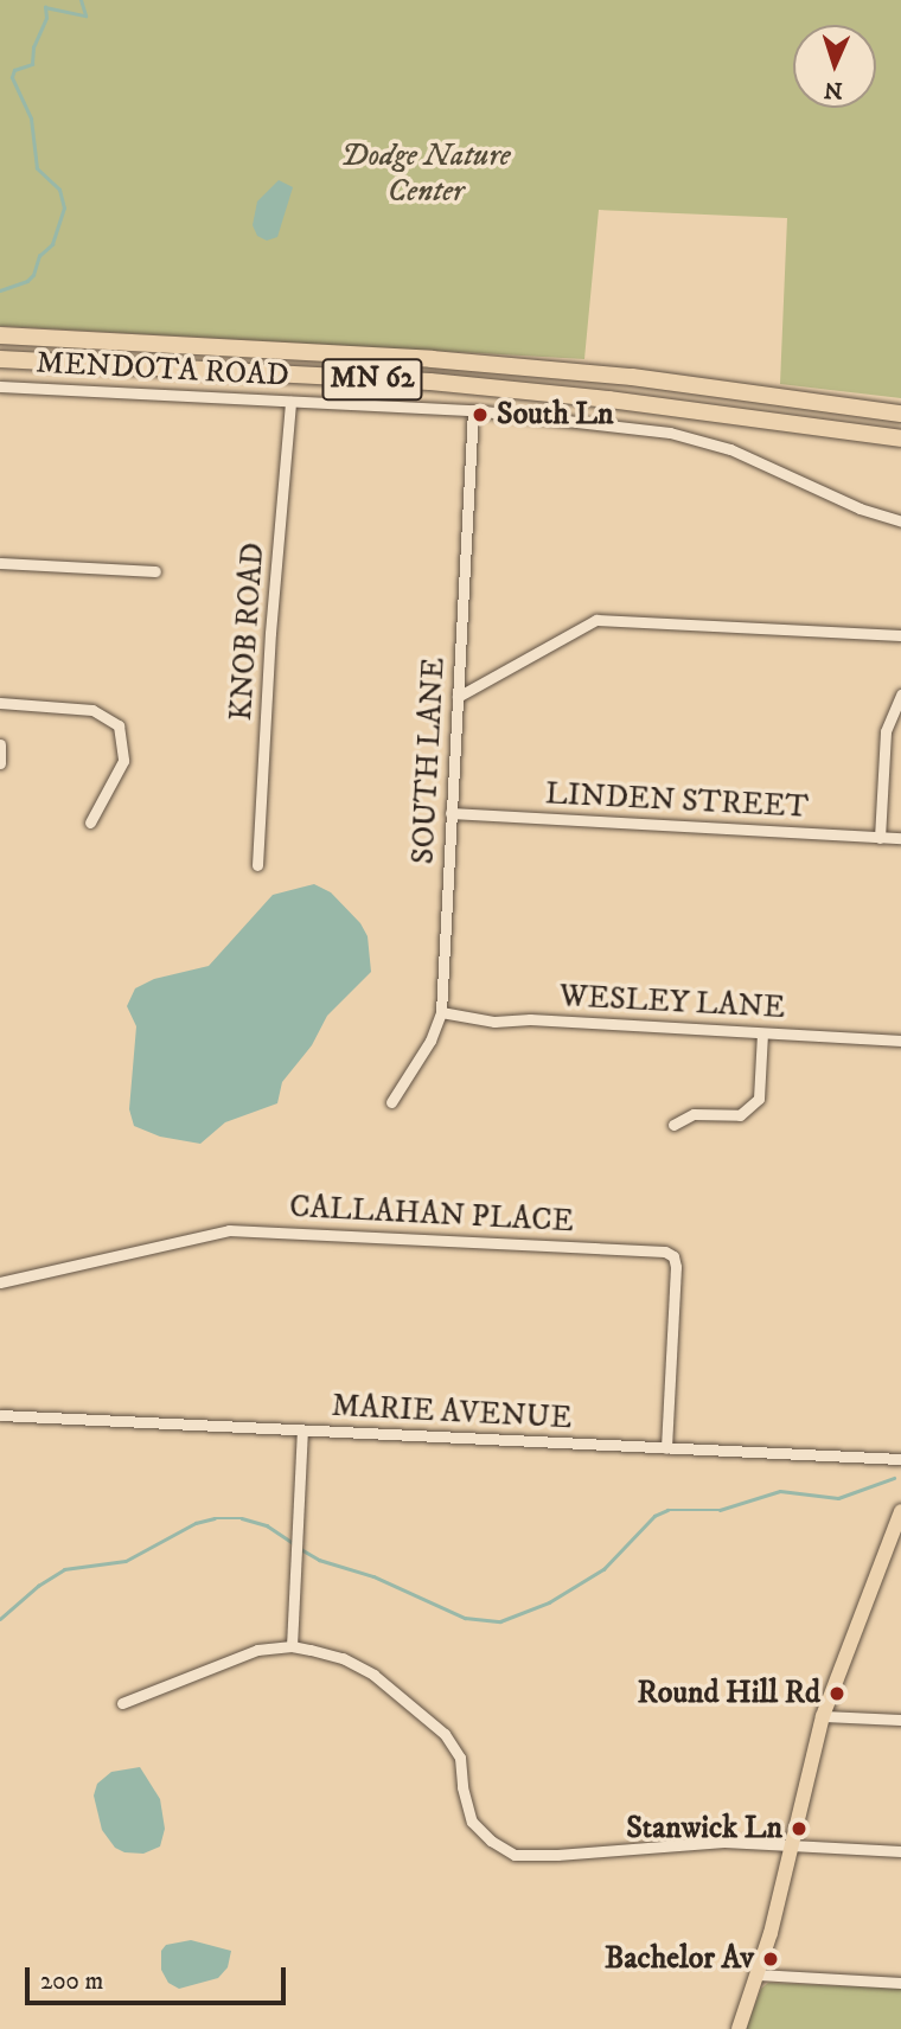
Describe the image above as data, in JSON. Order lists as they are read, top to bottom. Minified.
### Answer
{"streets":{"highway":["MN 62"],"street":["MENDOTA ROAD","KNOB ROAD","SOUTH LANE","LINDEN STREET","WESLEY LANE","CALLAHAN PLACE","MARIE AVENUE"]},"crossings":[["MENDOTA ROAD","KNOB ROAD"],["MENDOTA ROAD","SOUTH LANE"],["SOUTH LANE","LINDEN STREET"],["SOUTH LANE","WESLEY LANE"],["CALLAHAN PLACE","MARIE AVENUE"]],"parks":["Dodge Nature Center"],"places":["South Ln","Round Hill Rd","Stanwick Ln","Bachelor Av"],"scale_bar":"200 m","north":"bottom"}
